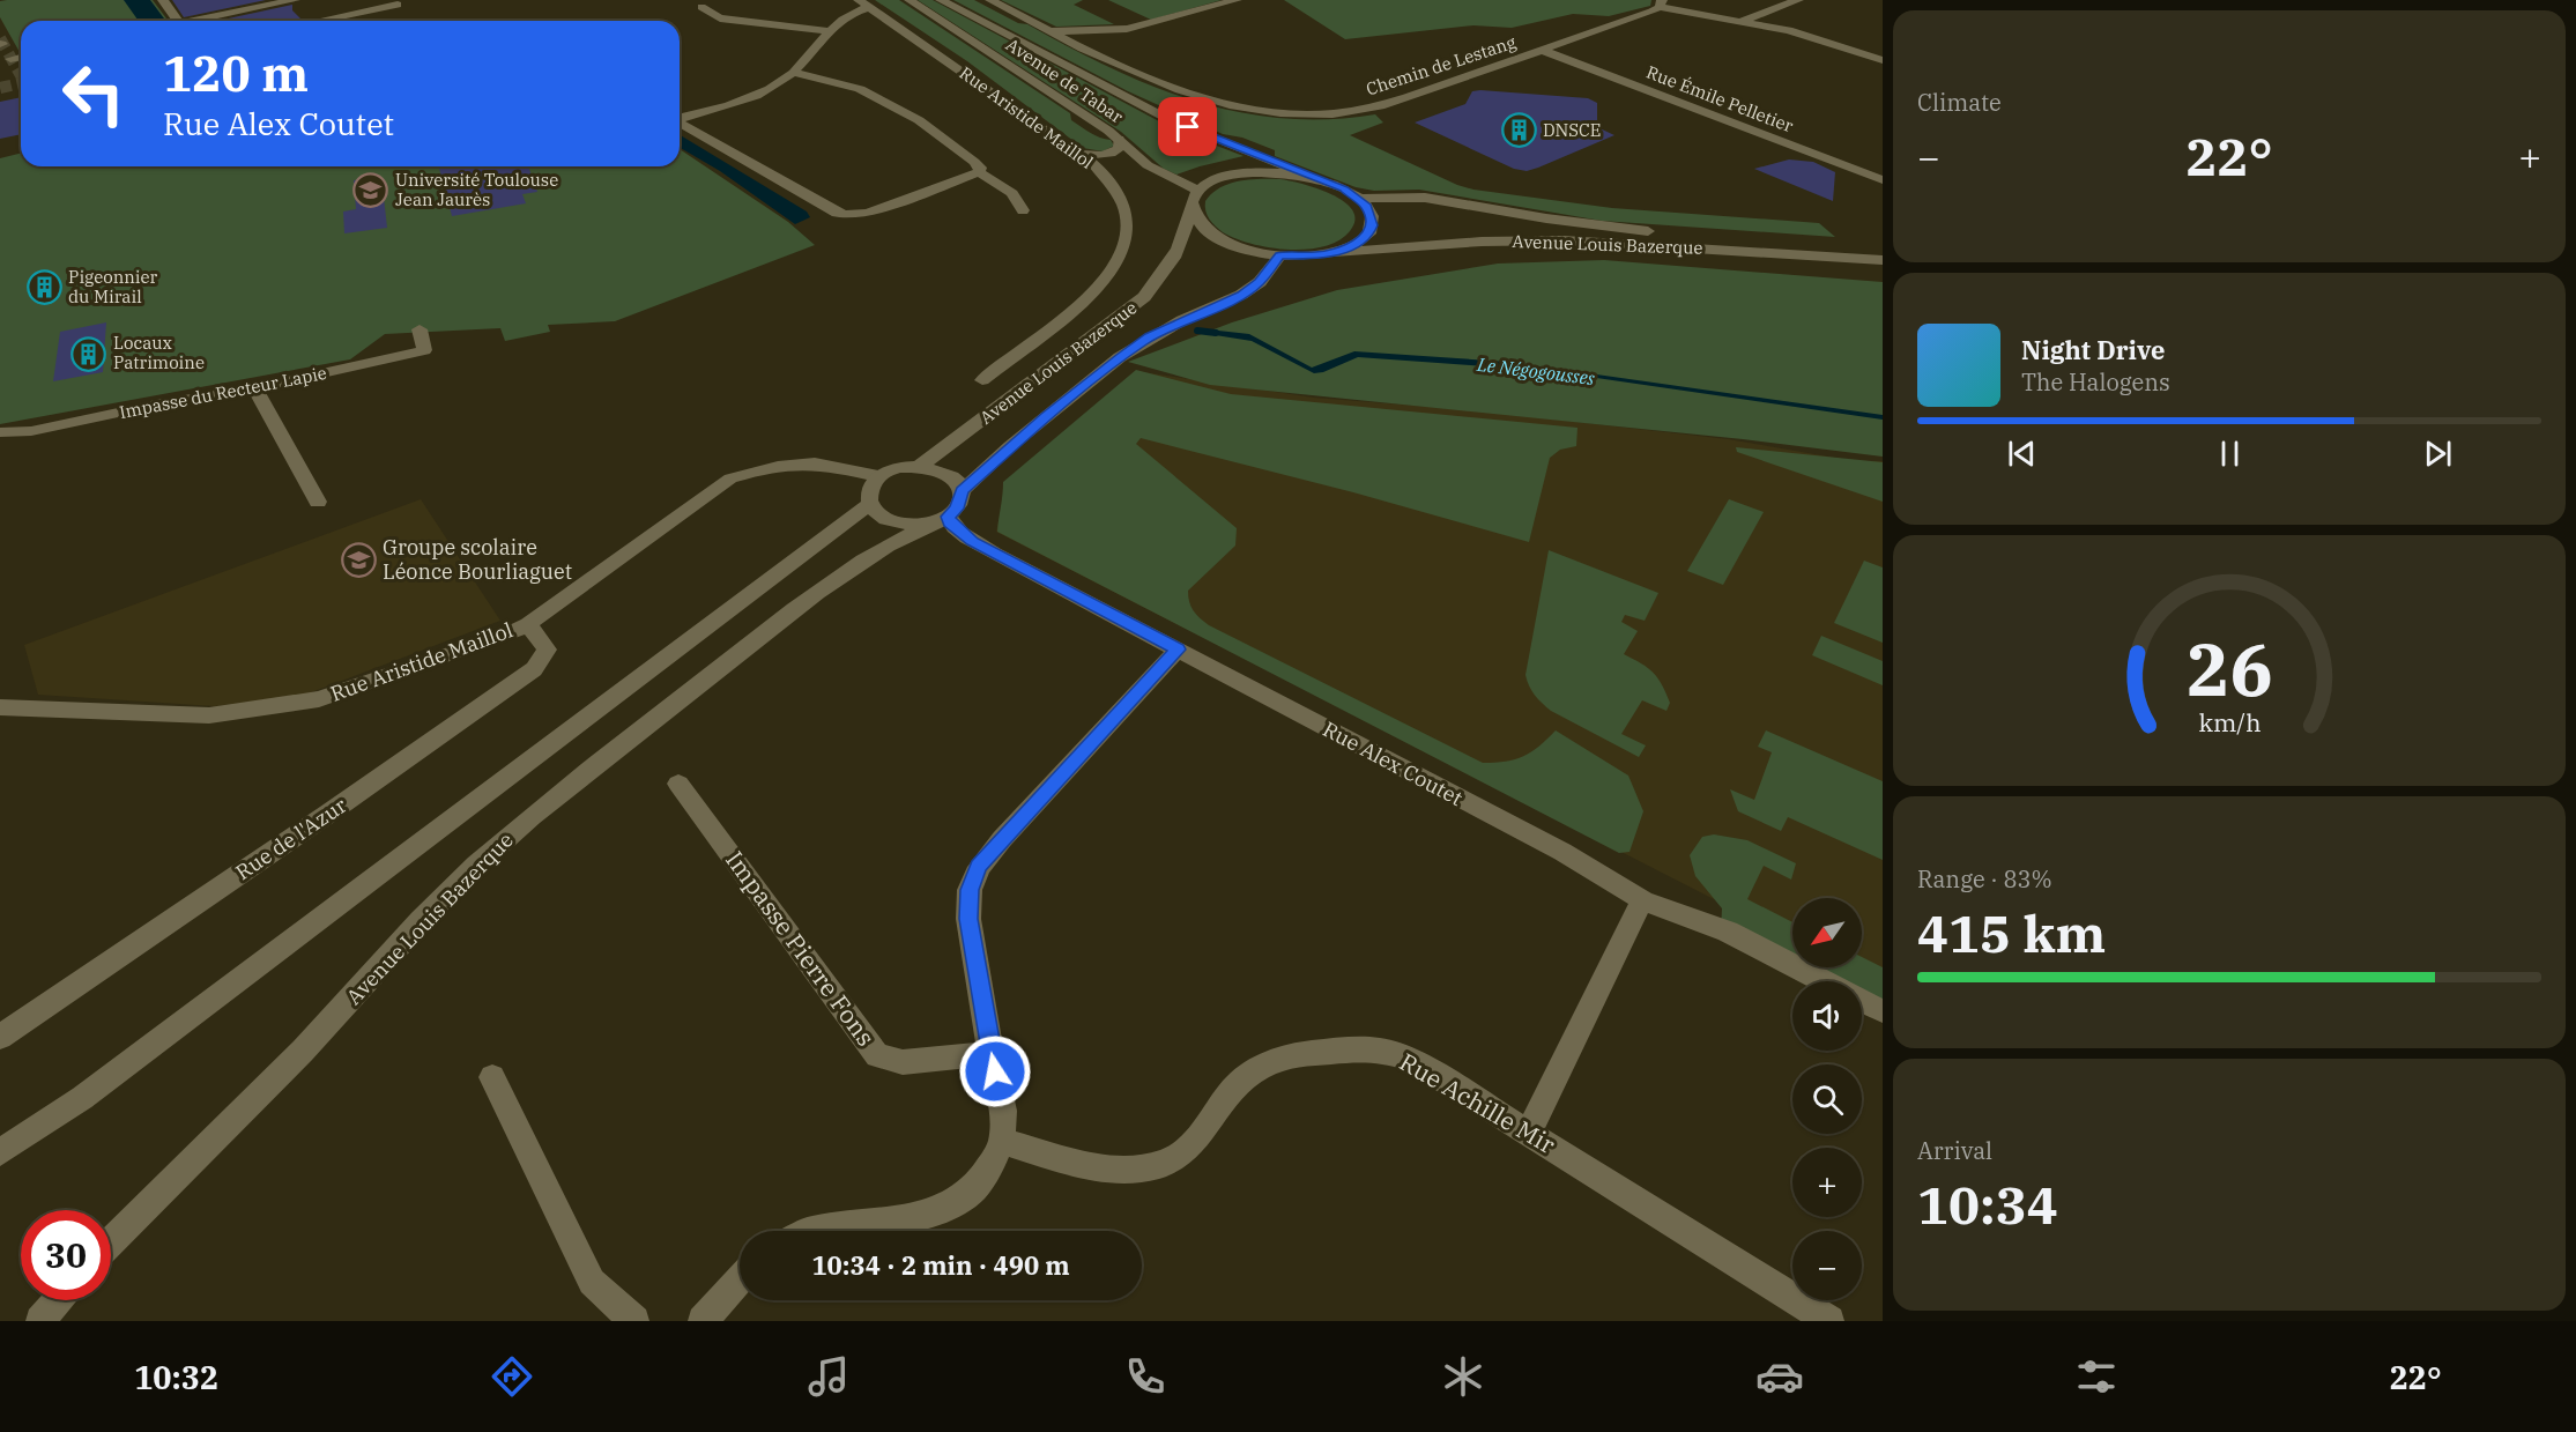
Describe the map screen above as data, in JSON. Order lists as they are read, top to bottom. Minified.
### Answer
{"streets":{"street":["Chemin de Lestang","Avenue de Tabar","Rue Émile Pelletier","Rue Aristide Maillol","Avenue Louis Bazerque","Impasse du Recteur Lapie","Rue Alex Coutet","Rue de l'Azur","Impasse Pierre Fons","Rue Achille Mir"]},"crossings":[["Chemin de Lestang","Rue Émile Pelletier"],["Avenue de Tabar","Avenue Louis Bazerque"],["Rue Aristide Maillol","Avenue Louis Bazerque"],["Rue Aristide Maillol","Rue Alex Coutet"],["Rue Aristide Maillol","Rue de l'Azur"],["Avenue Louis Bazerque","Rue Alex Coutet"]],"water":["Le Négogousses"],"places":{"building":["DNSCE","Pigeonnier du Mirail","Locaux Patrimoine"],"school or university":["Université Toulouse Jean Jaurès","Groupe scolaire Léonce Bourliaguet"]},"north":"bottom left","page":{"tile":["Climate",["Range · 83%","415 km"],["Arrival","10:34"]],"turn":["120 m","Rue Alex Coutet"],"heat":["−","22°","+"],"song":["Night Drive","The Halogens"],"map_buttons":["+","−"],"limit":"30","trip":"10:34 · 2 min · 490 m","tabs":["10:32","22°"],"gauge":["26","km/h"]}}
